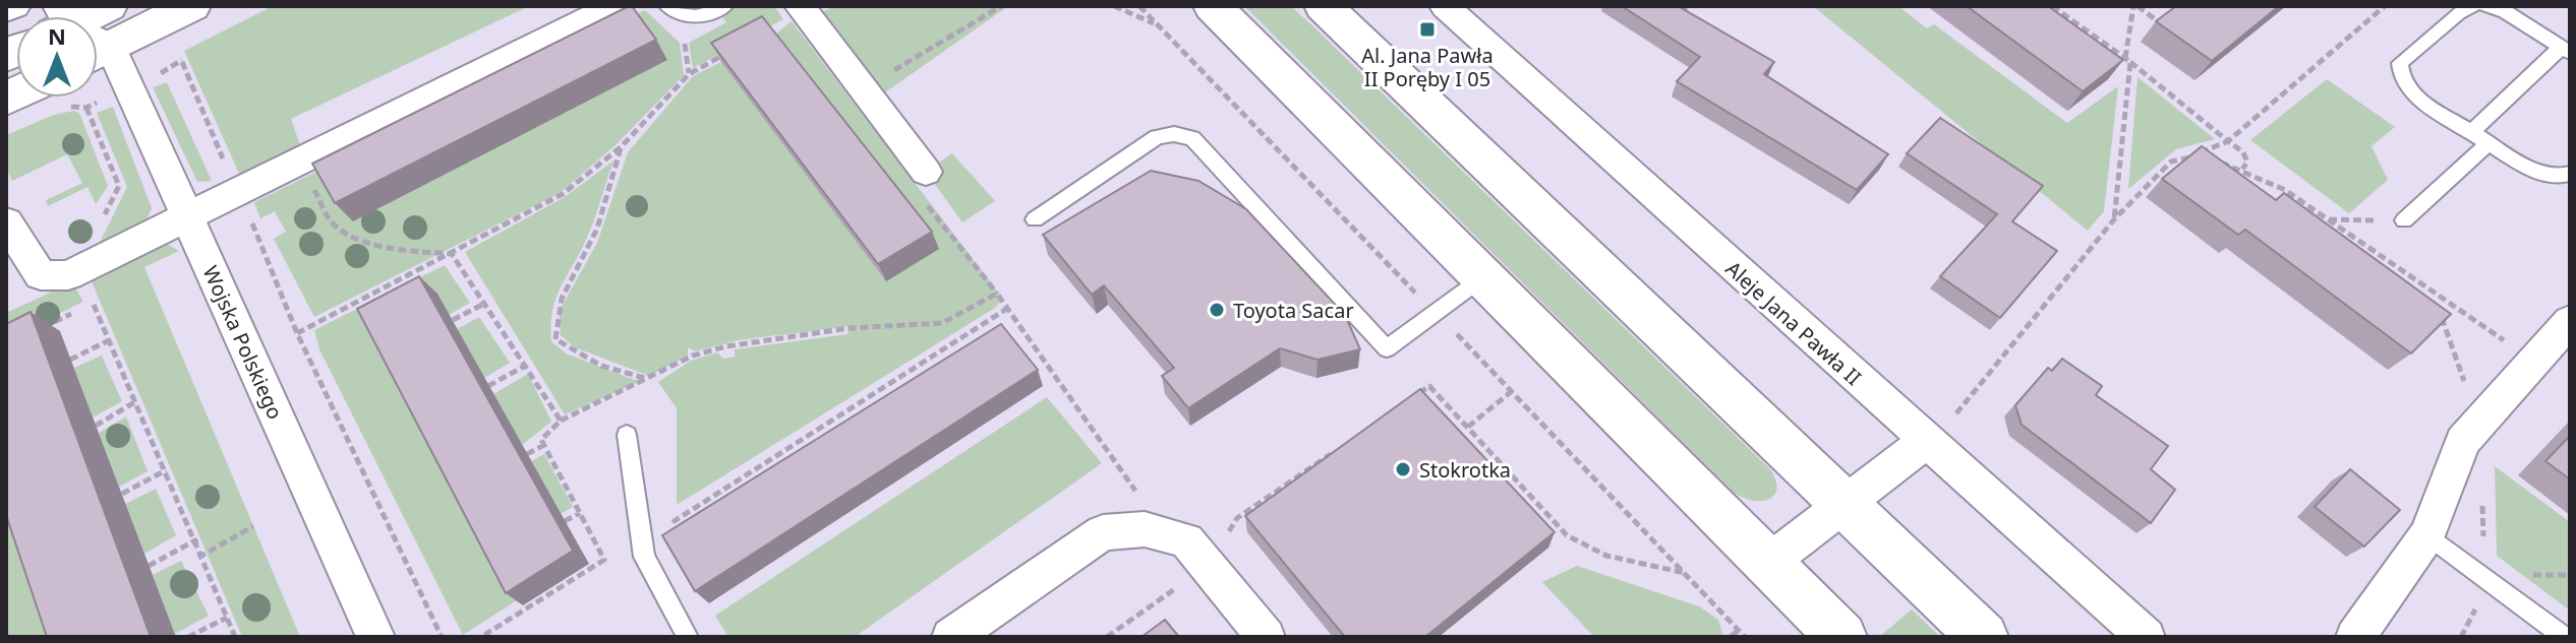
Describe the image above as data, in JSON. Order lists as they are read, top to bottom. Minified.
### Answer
{"streets":{"street":["Aleje Jana Pawła II","Wojska Polskiego"]},"places":{"transit":["Al. Jana Pawła II Poręby I 05"],"other":["Toyota Sacar","Stokrotka"]},"north":"top"}
